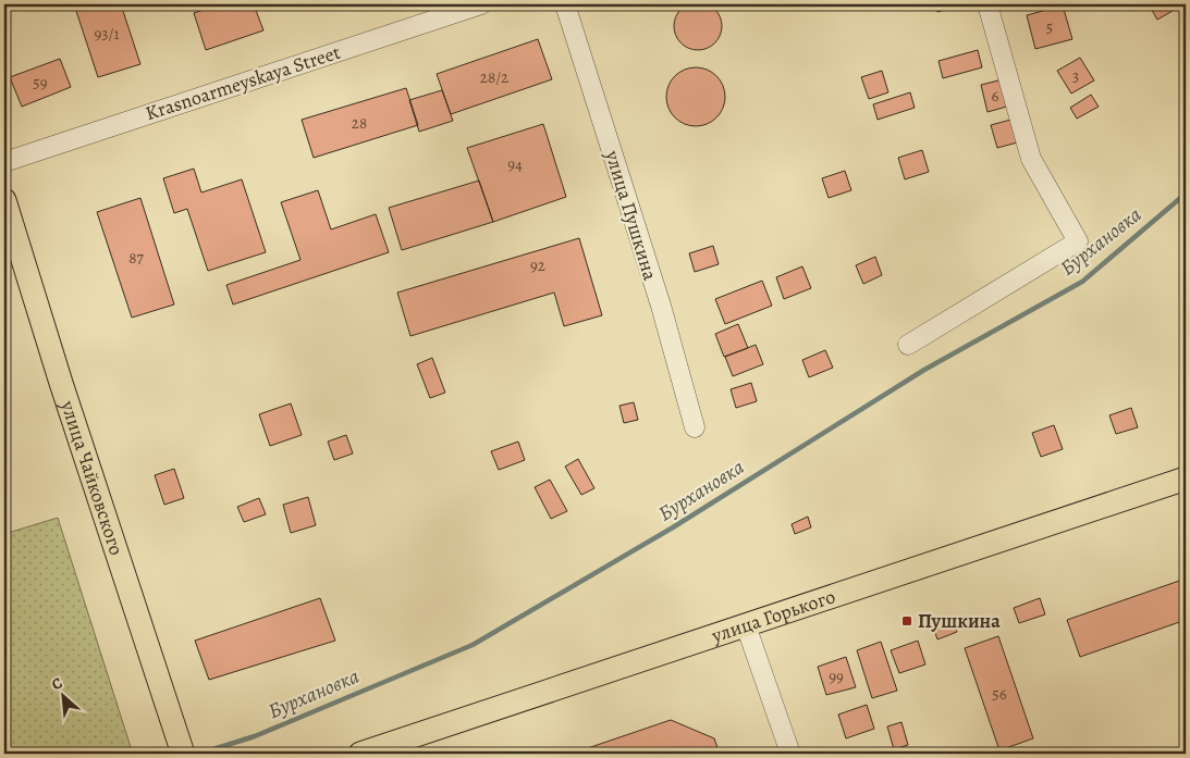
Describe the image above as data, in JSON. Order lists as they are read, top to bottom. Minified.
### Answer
{"streets":{"main road":["улица Чайковского","улица Горького"],"street":["Krasnoarmeyskaya Street","улица Пушкина"]},"water":["Бурхановка"],"places":{"transit":["Пушкина"]},"house_numbers":["5","93/1","3","28/2","59","6","28","94","87","92","99","56"],"north":"top left"}
